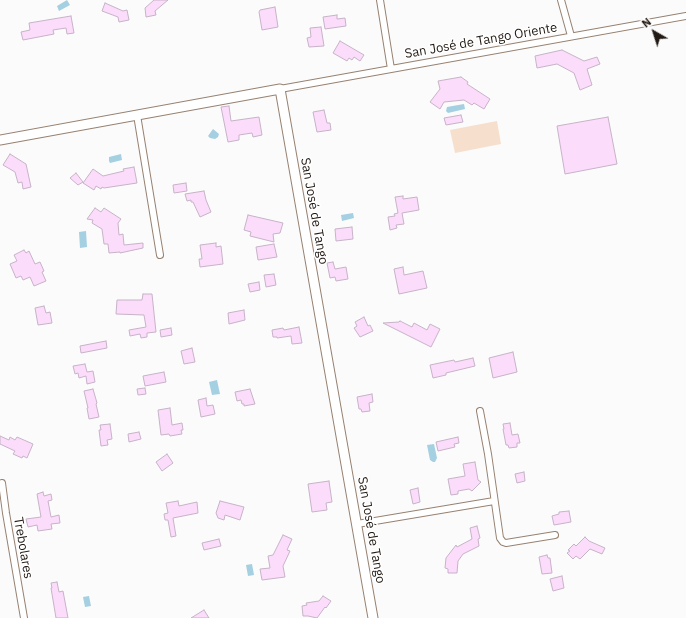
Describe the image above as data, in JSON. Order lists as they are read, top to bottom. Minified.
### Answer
{"streets":{"street":["San José de Tango Oriente","San José de Tango","Trebolares"]},"crossings":[["San José de Tango Oriente","San José de Tango"]],"north":"top left"}
